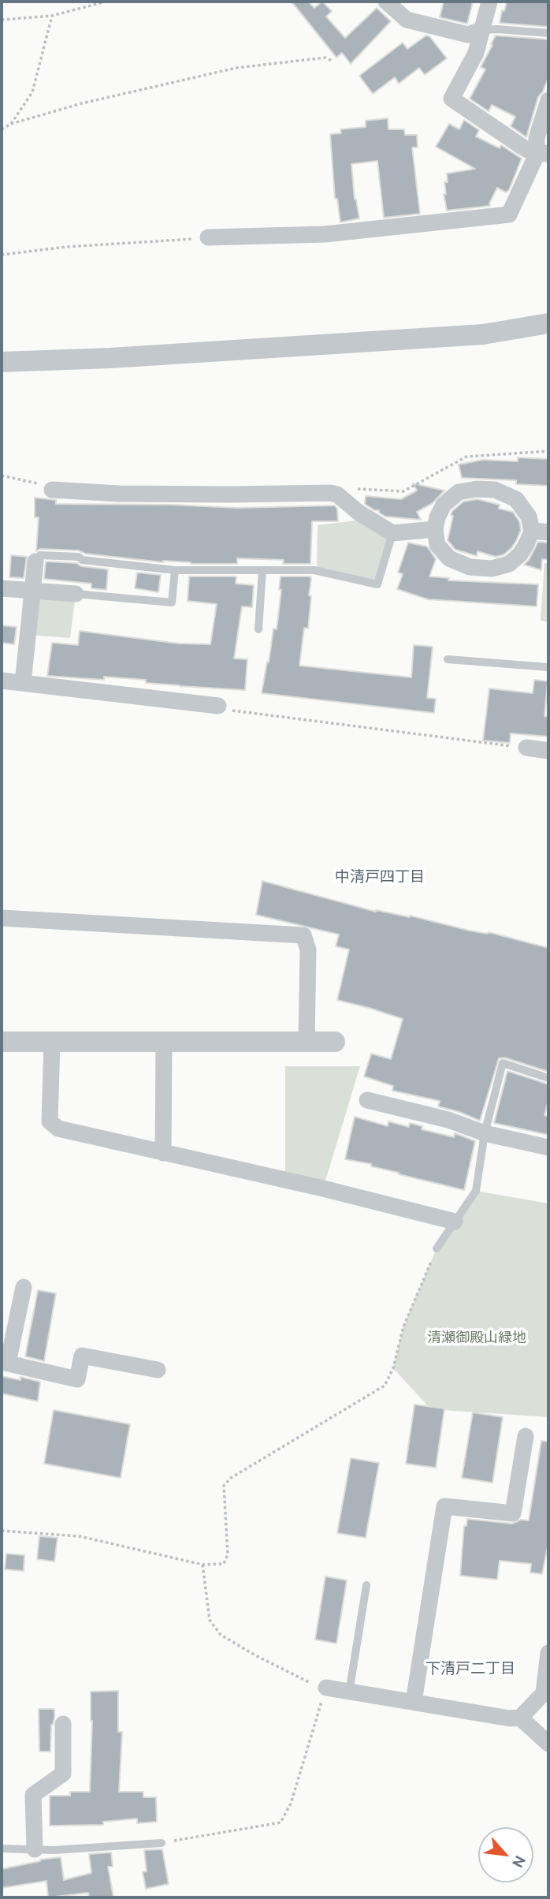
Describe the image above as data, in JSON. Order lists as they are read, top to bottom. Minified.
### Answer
{"districts":["中清戸四丁目","下清戸二丁目"],"parks":["清瀬御殿山緑地"],"north":"bottom right"}
